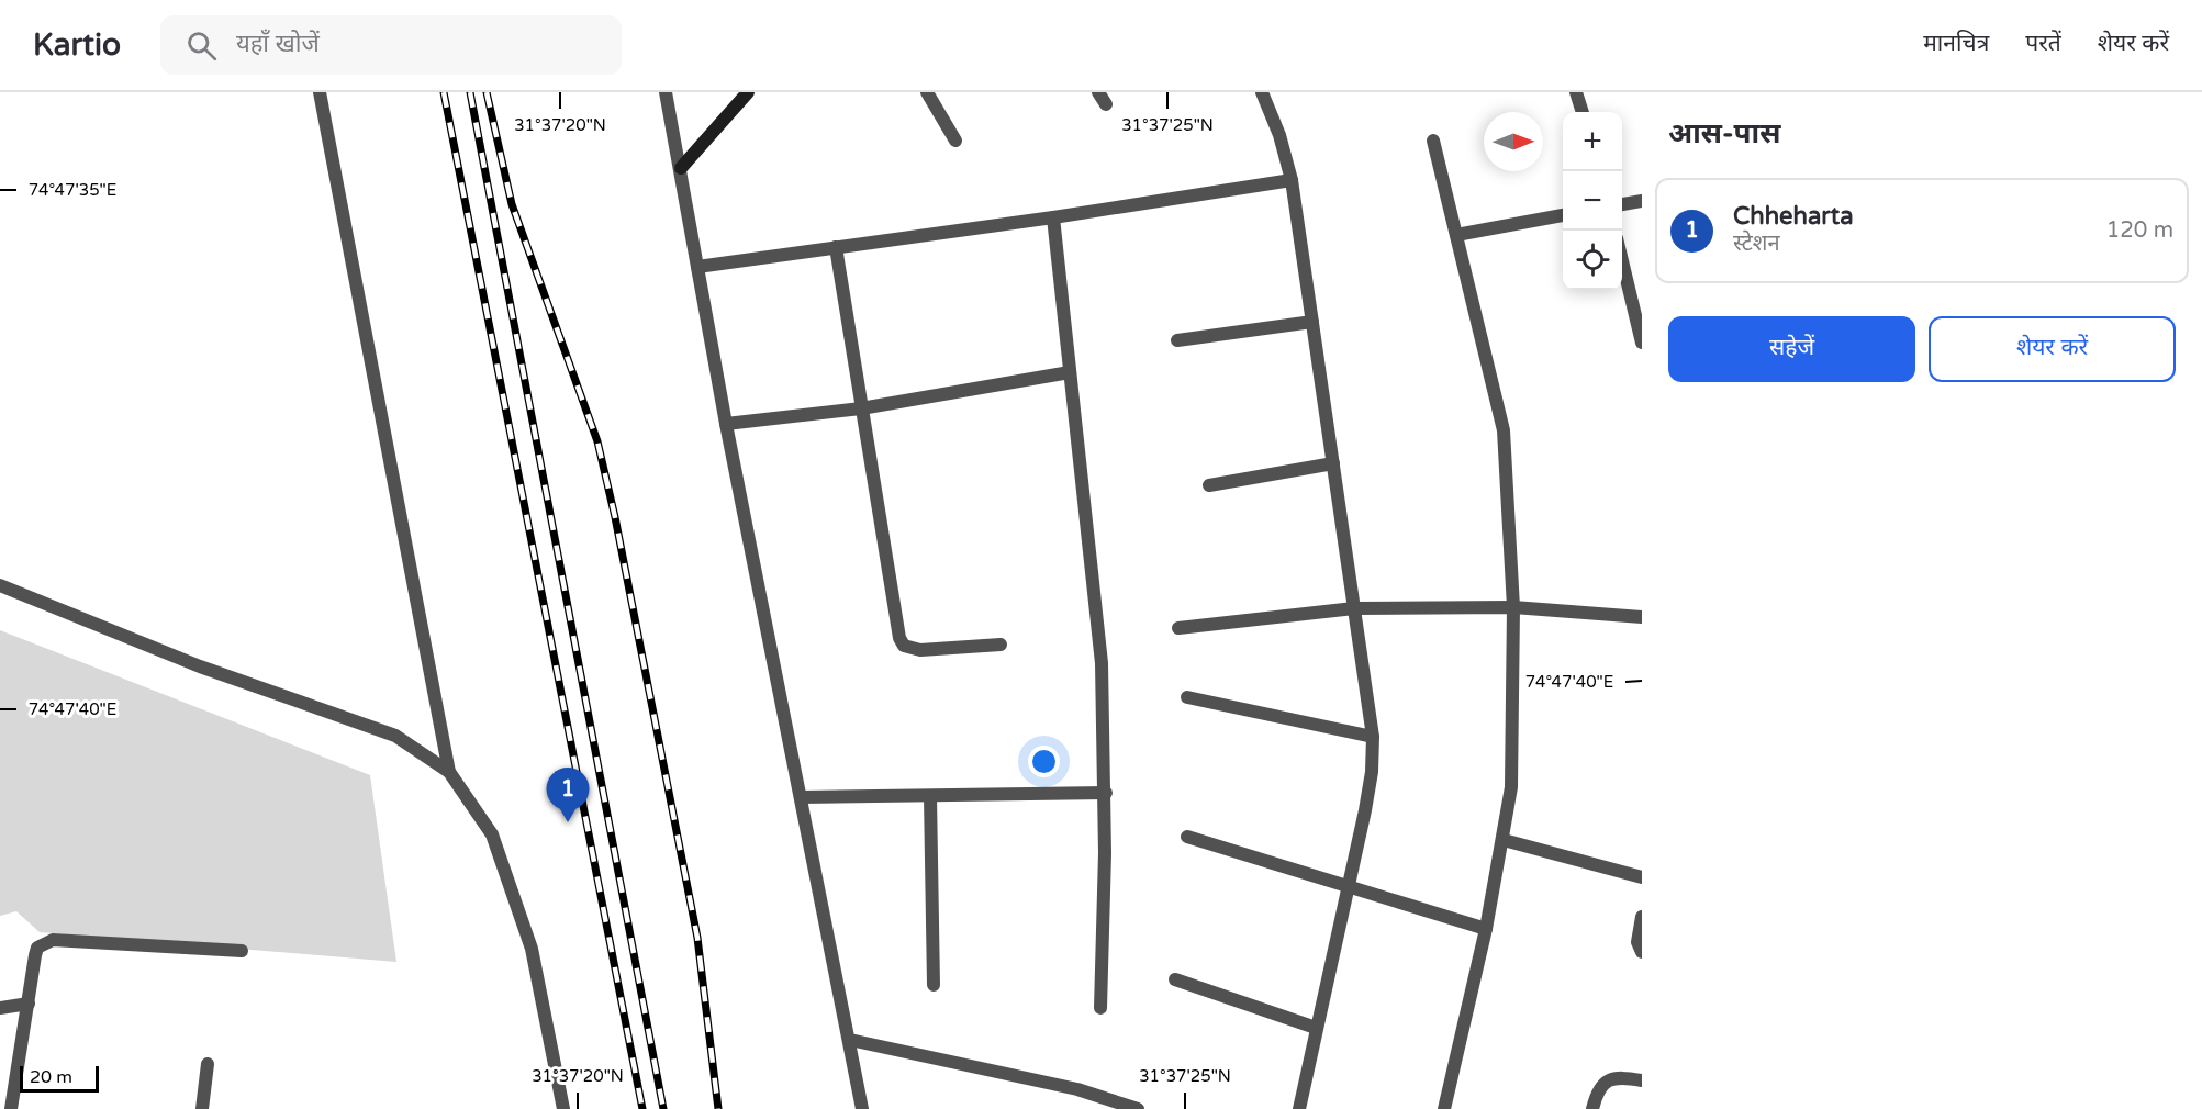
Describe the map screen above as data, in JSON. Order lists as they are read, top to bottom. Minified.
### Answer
{"scale_bar":"20 m","north":"right","page":{"header":"Kartio","search":"यहाँ खोजें","nav":["मानचित्र","परतें","शेयर करें"],"heading":"आस-पास","map_buttons":["+","−"],"list":[{"mark":"1","name":"Chheharta","note":"स्टेशन","value":"120 m"}],"buttons":["सहेजें","शेयर करें"],"pins":"1","scale":"20 m"},"coordinates":["31°37'20\"N","31°37'25\"N","74°47'35\"E","74°47'40\"E"]}
